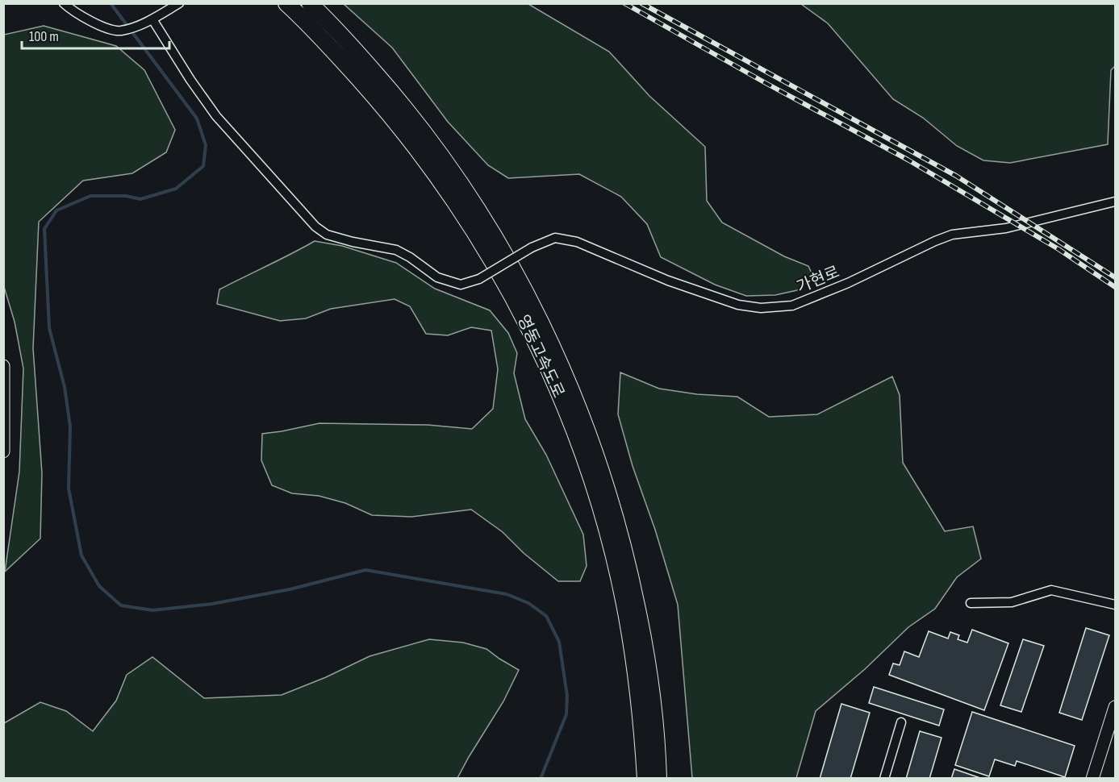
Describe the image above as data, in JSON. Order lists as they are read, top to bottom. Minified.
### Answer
{"streets":{"highway":["영동고속도로"],"street":["가현로"]},"scale_bar":"100 m"}
